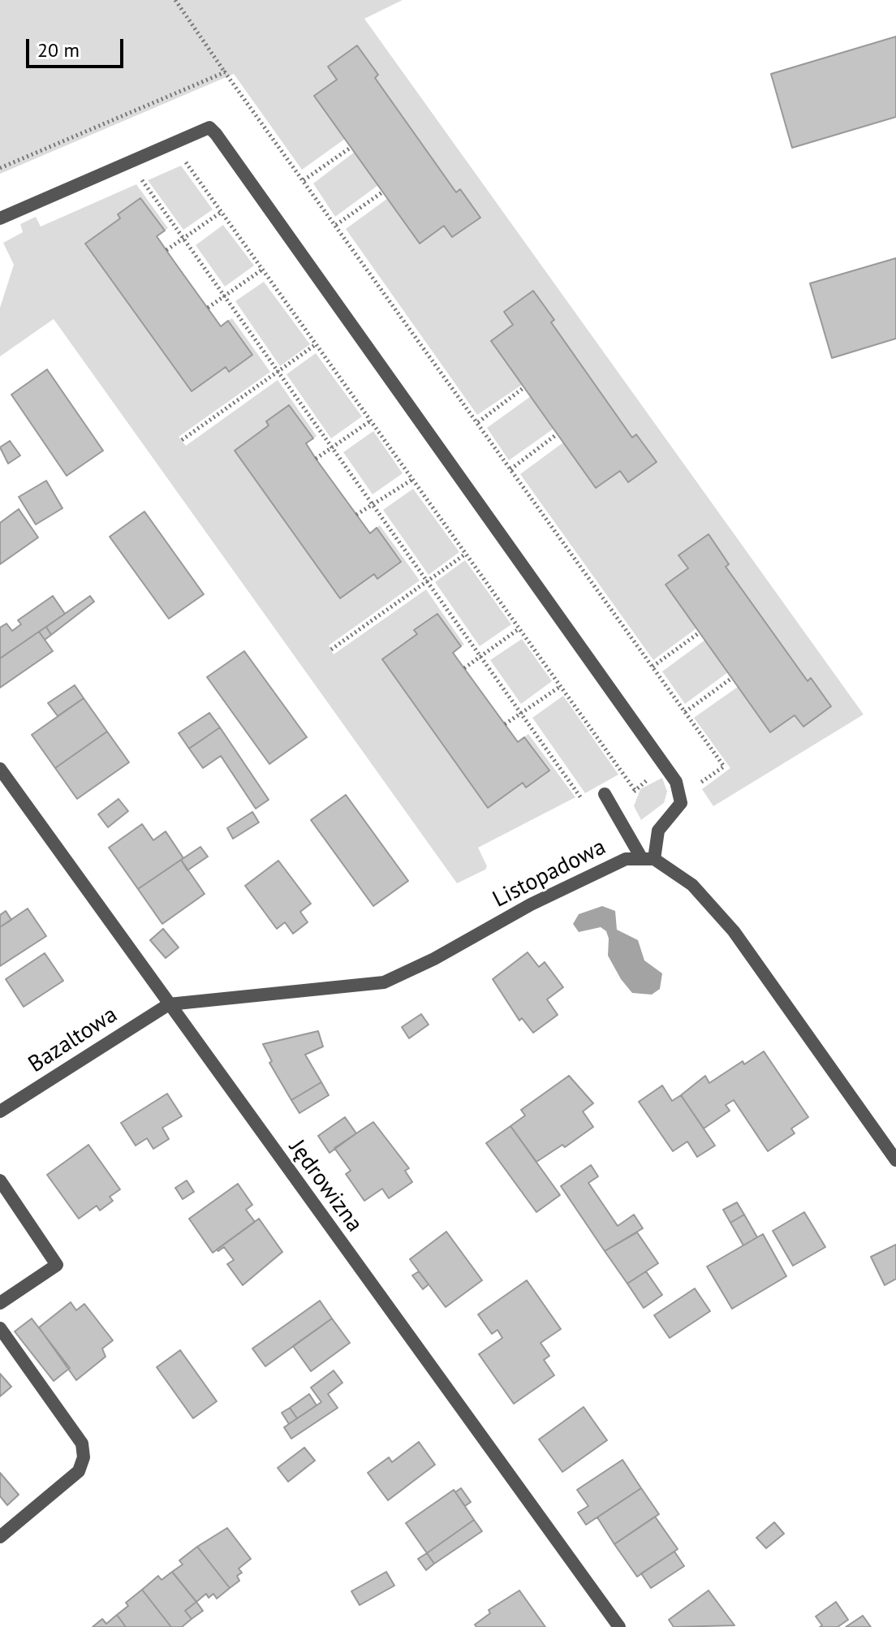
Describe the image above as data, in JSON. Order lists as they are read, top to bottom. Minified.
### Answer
{"streets":{"street":["Listopadowa","Bazaltowa","Jędrowizna"]},"crossings":[["Listopadowa","Bazaltowa"],["Listopadowa","Jędrowizna"],["Bazaltowa","Jędrowizna"]],"scale_bar":"20 m"}
